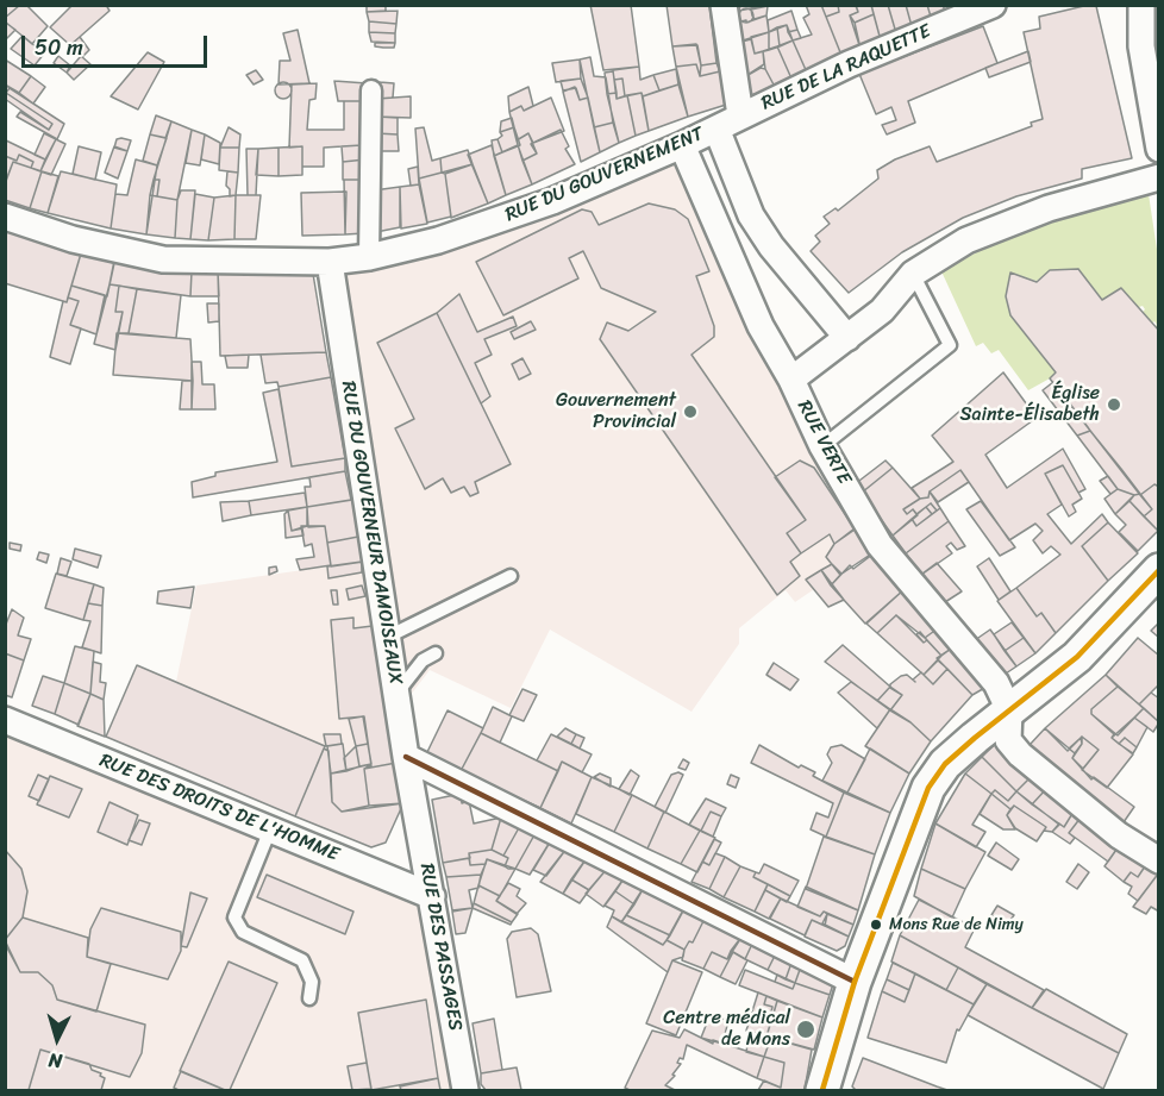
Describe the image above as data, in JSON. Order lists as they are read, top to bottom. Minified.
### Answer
{"streets":{"street":["RUE DE LA RAQUETTE","RUE DU GOUVERNEMENT","RUE VERTE","RUE DU GOUVERNEUR DAMOISEAUX","RUE DES DROITS DE L'HOMME","RUE DES PASSAGES"]},"crossings":[["RUE DE LA RAQUETTE","RUE DU GOUVERNEMENT"],["RUE DU GOUVERNEMENT","RUE VERTE"],["RUE DU GOUVERNEMENT","RUE DU GOUVERNEUR DAMOISEAUX"],["RUE DU GOUVERNEUR DAMOISEAUX","RUE DES PASSAGES"],["RUE DES DROITS DE L'HOMME","RUE DES PASSAGES"]],"places":["Église Sainte-Élisabeth","Gouvernement Provincial","Mons Rue de Nimy","Centre médical de Mons"],"scale_bar":"50 m","north":"bottom"}
